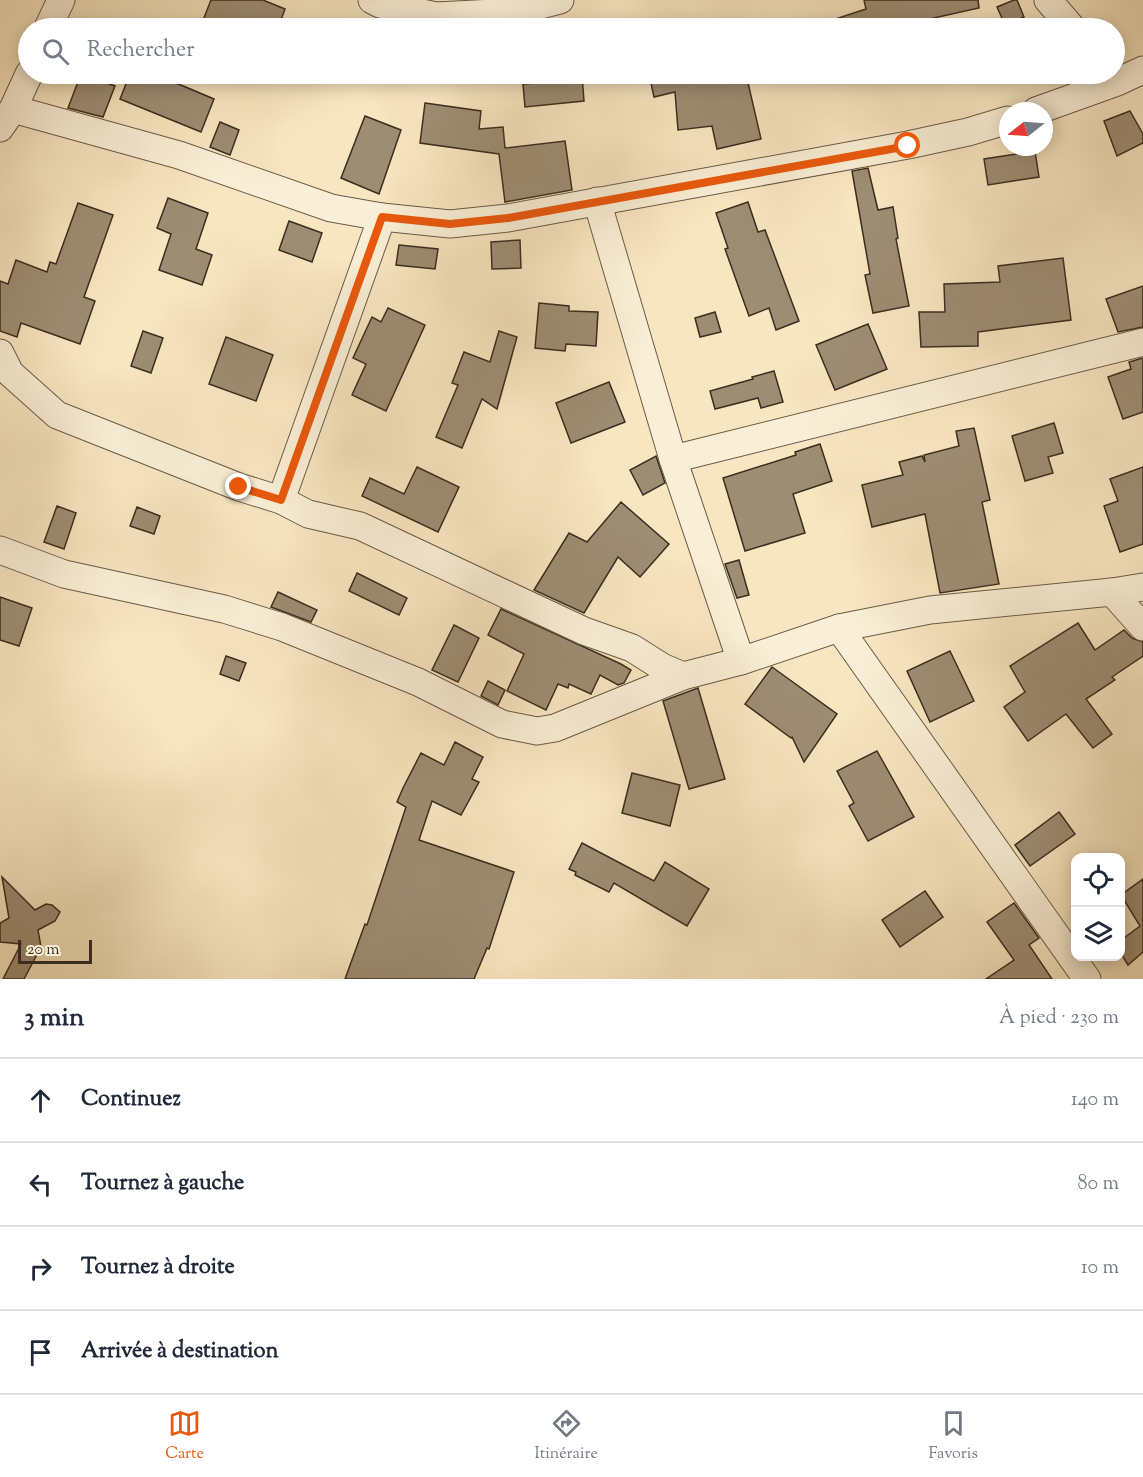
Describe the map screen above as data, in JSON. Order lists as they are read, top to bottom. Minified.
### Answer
{"scale_bar":"20 m","north":"left","page":{"search":"Rechercher","scale":"20 m","heading":["3 min","À pied · 230 m"],"list":[["Continuez","140 m"],["Tournez à gauche","80 m"],["Tournez à droite","10 m"],"Arrivée à destination"],"nav":["Carte","Itinéraire","Favoris"]}}
